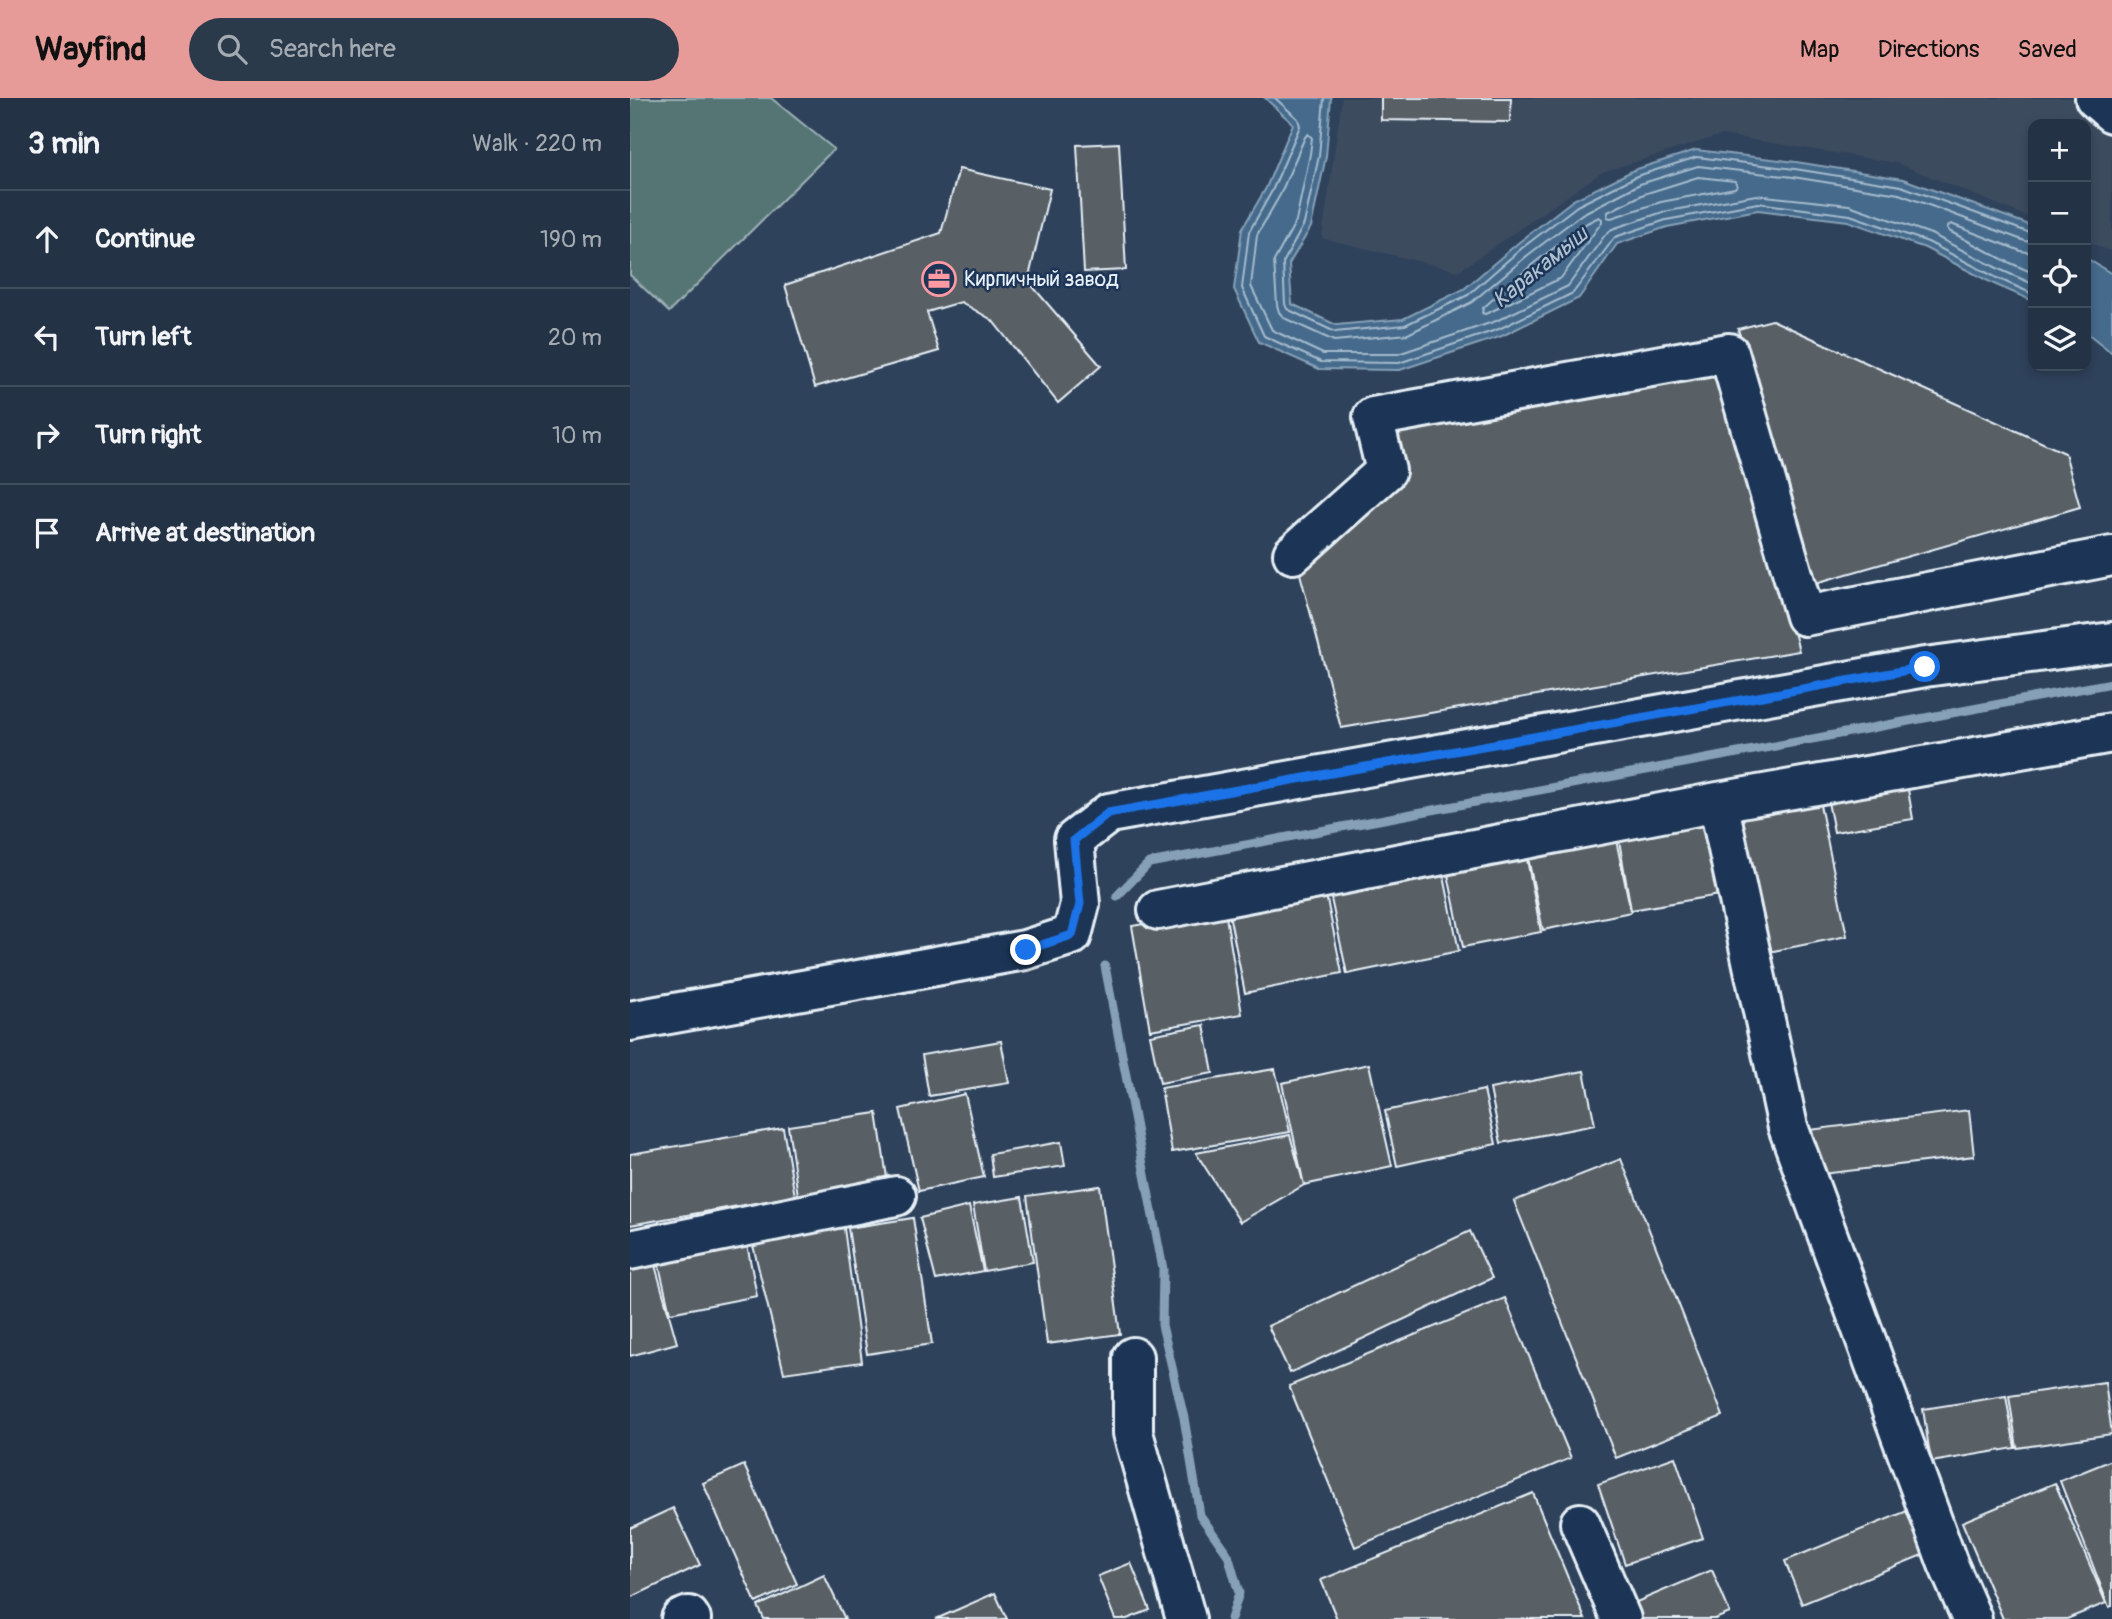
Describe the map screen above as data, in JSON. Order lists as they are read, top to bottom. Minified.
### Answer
{"water":["Каракамыш"],"places":{"office":["Кирпичный завод"]},"page":{"header":"Wayfind","search":"Search here","nav":["Map","Directions","Saved"],"heading":["3 min","Walk · 220 m"],"map_buttons":["+","−"],"list":[["Continue","190 m"],["Turn left","20 m"],["Turn right","10 m"],"Arrive at destination"]}}
